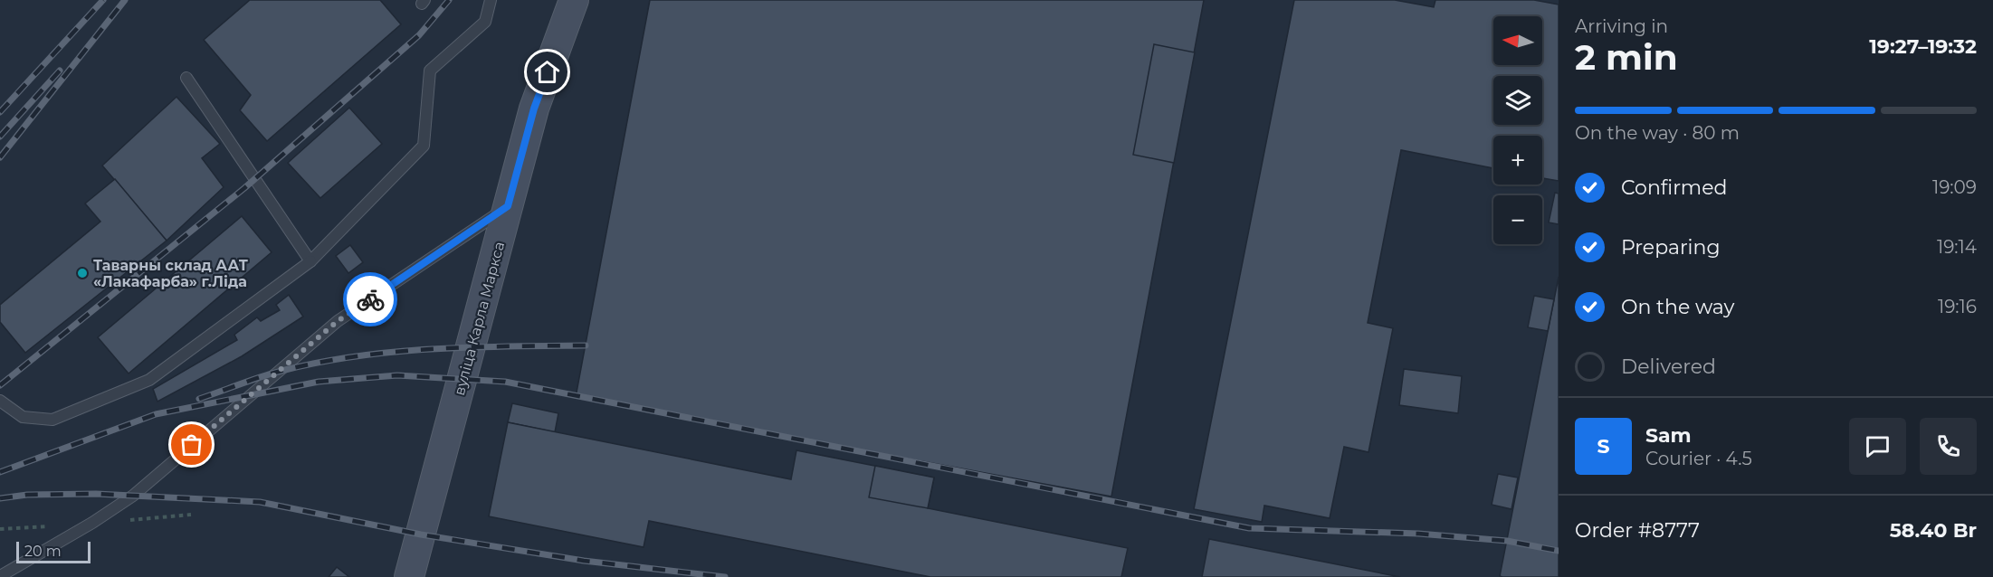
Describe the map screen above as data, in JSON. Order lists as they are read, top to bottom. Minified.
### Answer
{"streets":{"main road":["вуліца Карла Маркса"]},"places":["Таварны склад ААТ «Лакафарба» г.Ліда"],"scale_bar":"20 m","north":"left","page":{"heading":["2 min","Arriving in","19:27–19:32"],"panel":["Sam","Courier · 4.5","Order #8777","58.40 Br"],"map_buttons":["+","−"],"bar":"On the way · 80 m","list":[["Confirmed","19:09"],["Preparing","19:14"],["On the way","19:16"],"Delivered"],"round":"S","scale":"20 m"}}
